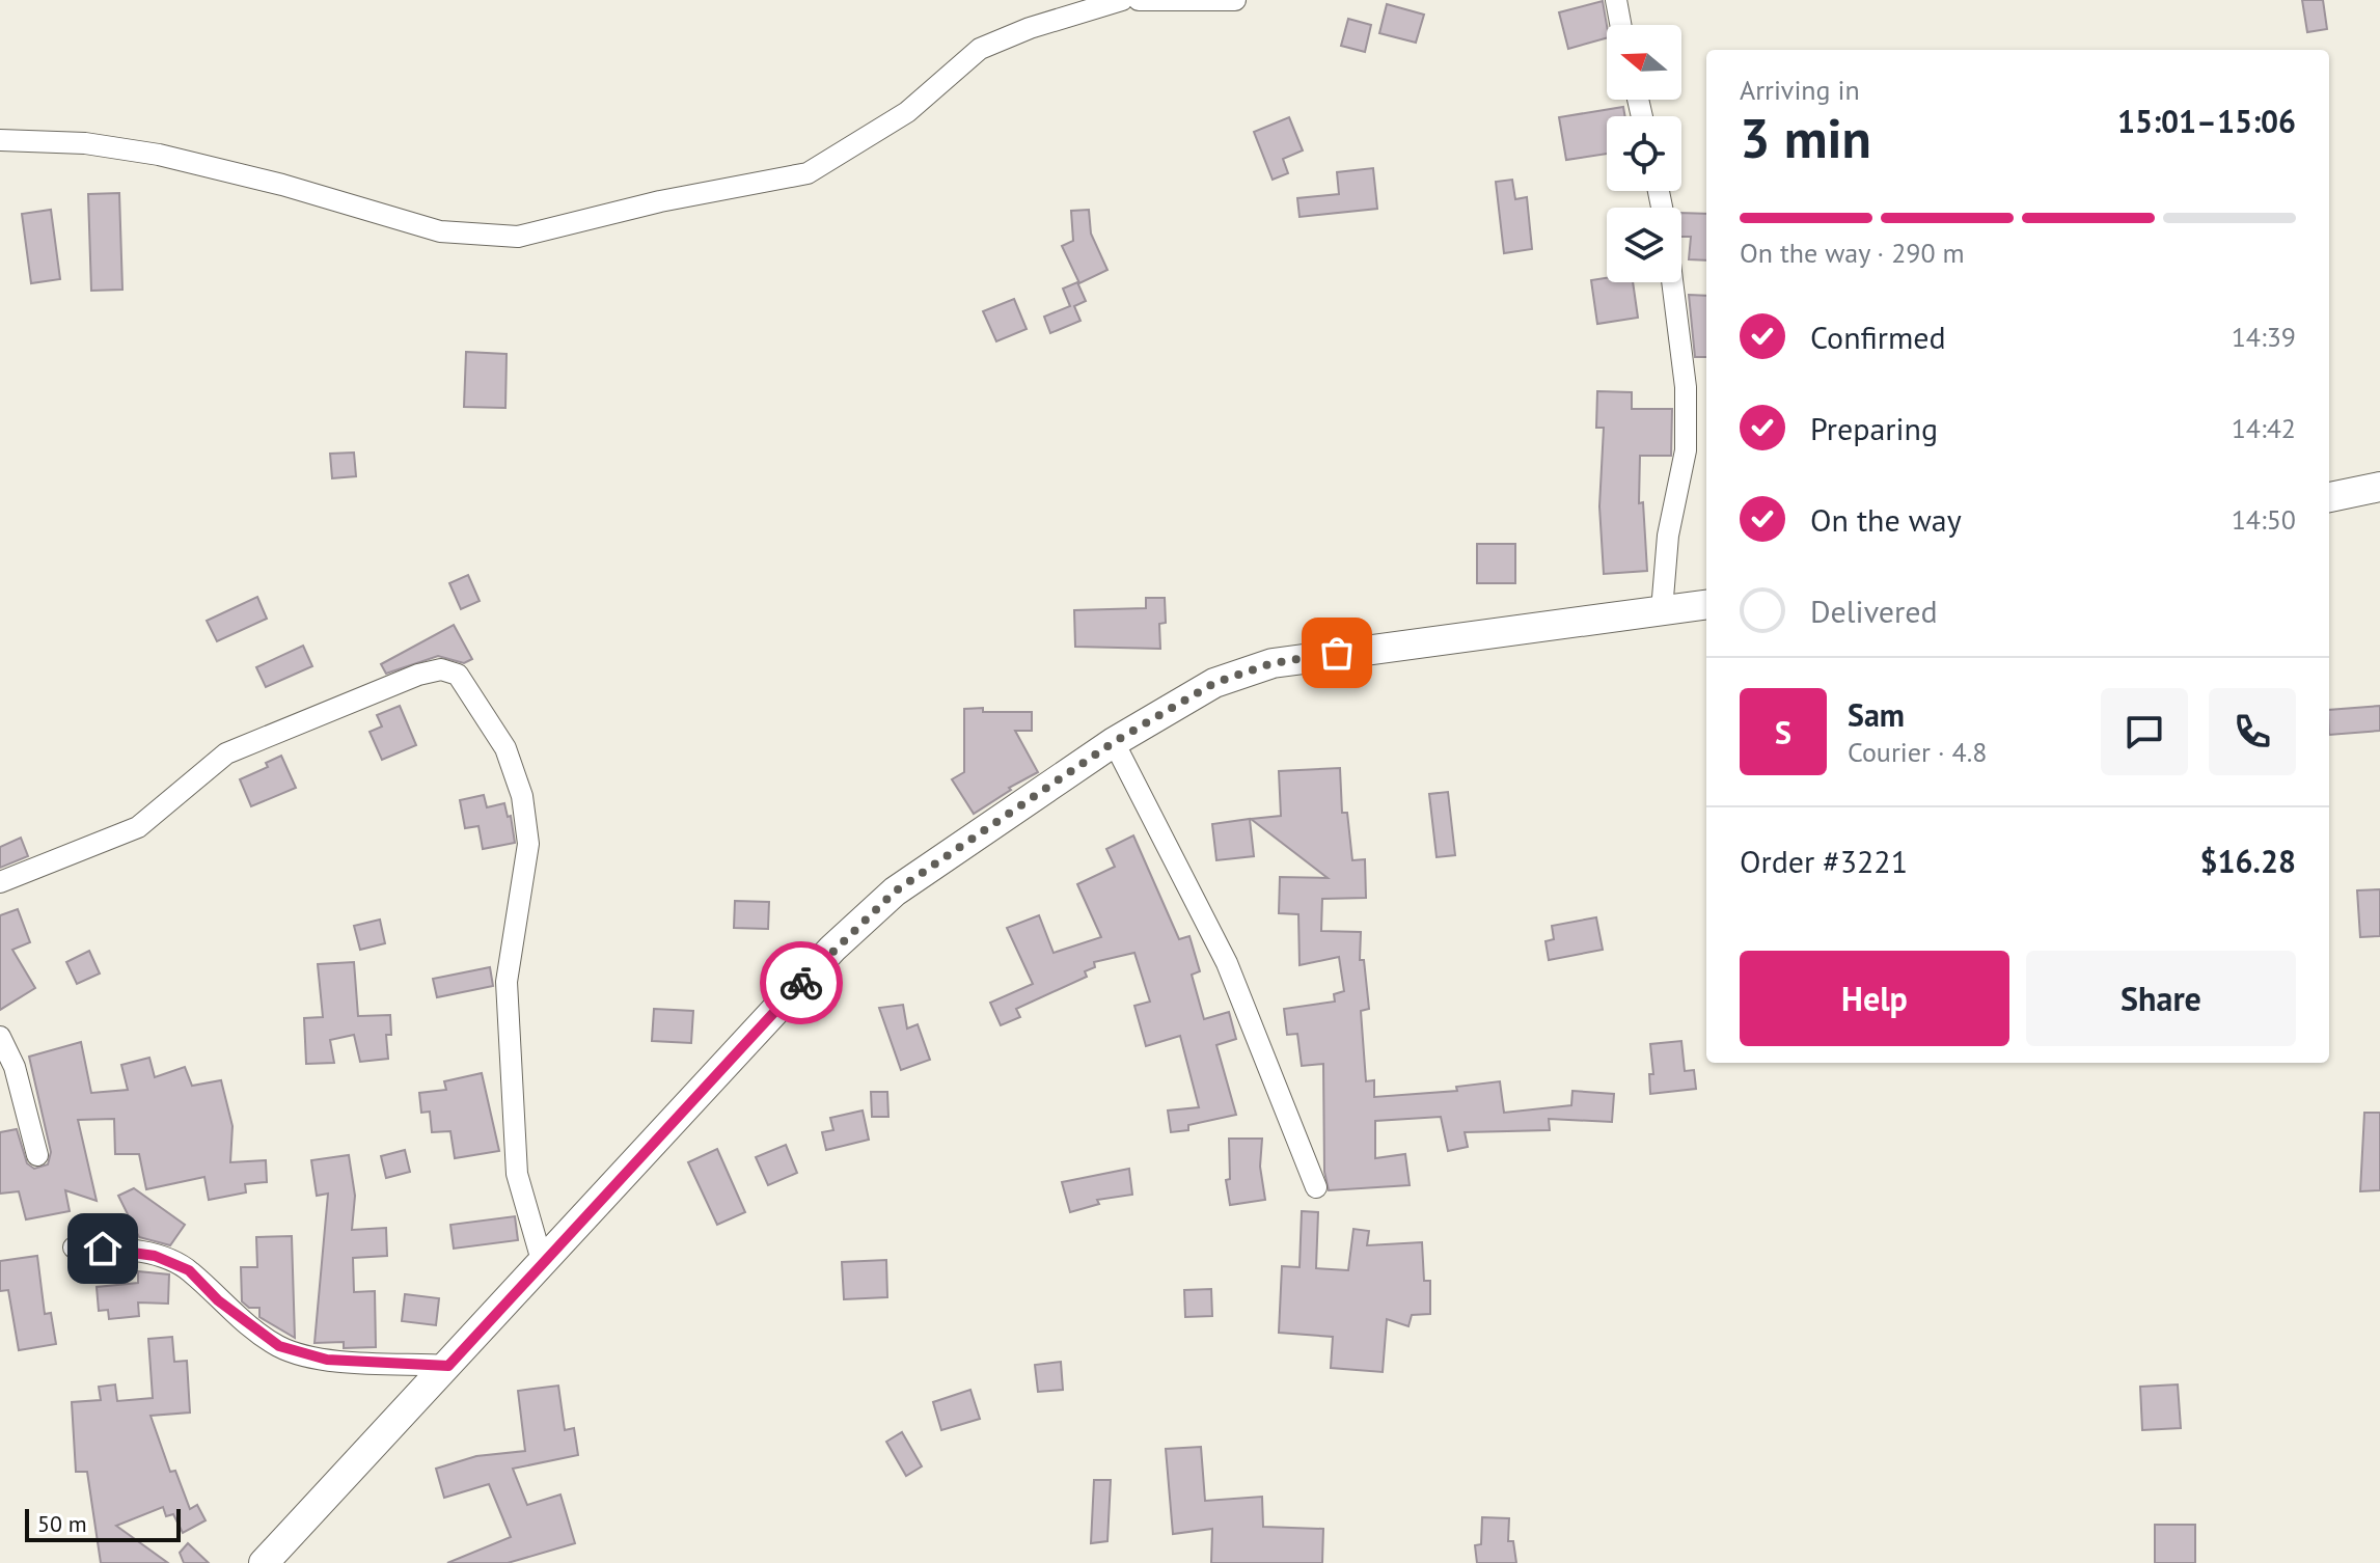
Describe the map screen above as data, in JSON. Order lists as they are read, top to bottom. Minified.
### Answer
{"scale_bar":"50 m","north":"left","page":{"heading":["3 min","Arriving in","15:01–15:06"],"panel":["Sam","Courier · 4.8","Order #3221","$16.28"],"bar":"On the way · 290 m","list":[["Confirmed","14:39"],["Preparing","14:42"],["On the way","14:50"],"Delivered"],"round":"S","buttons":["Help","Share"],"scale":"50 m"}}
